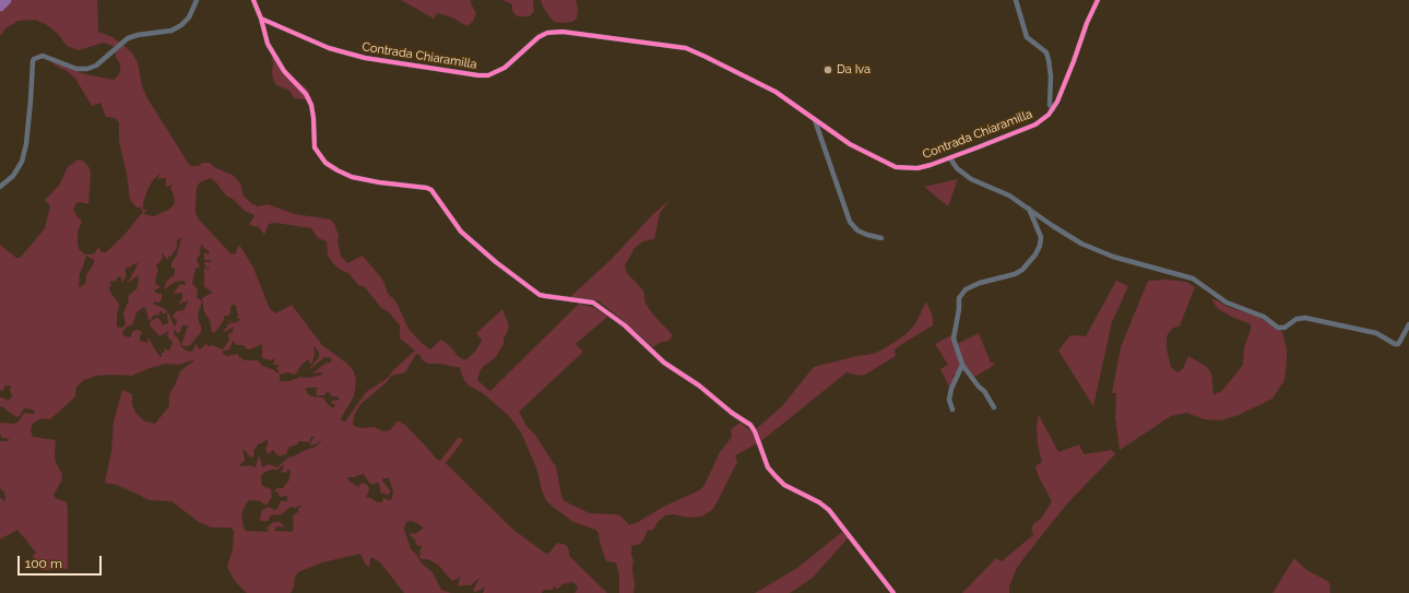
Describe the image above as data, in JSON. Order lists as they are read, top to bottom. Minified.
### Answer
{"streets":{"street":["Contrada Chiaramilla"]},"places":["Da Iva"],"scale_bar":"100 m"}
